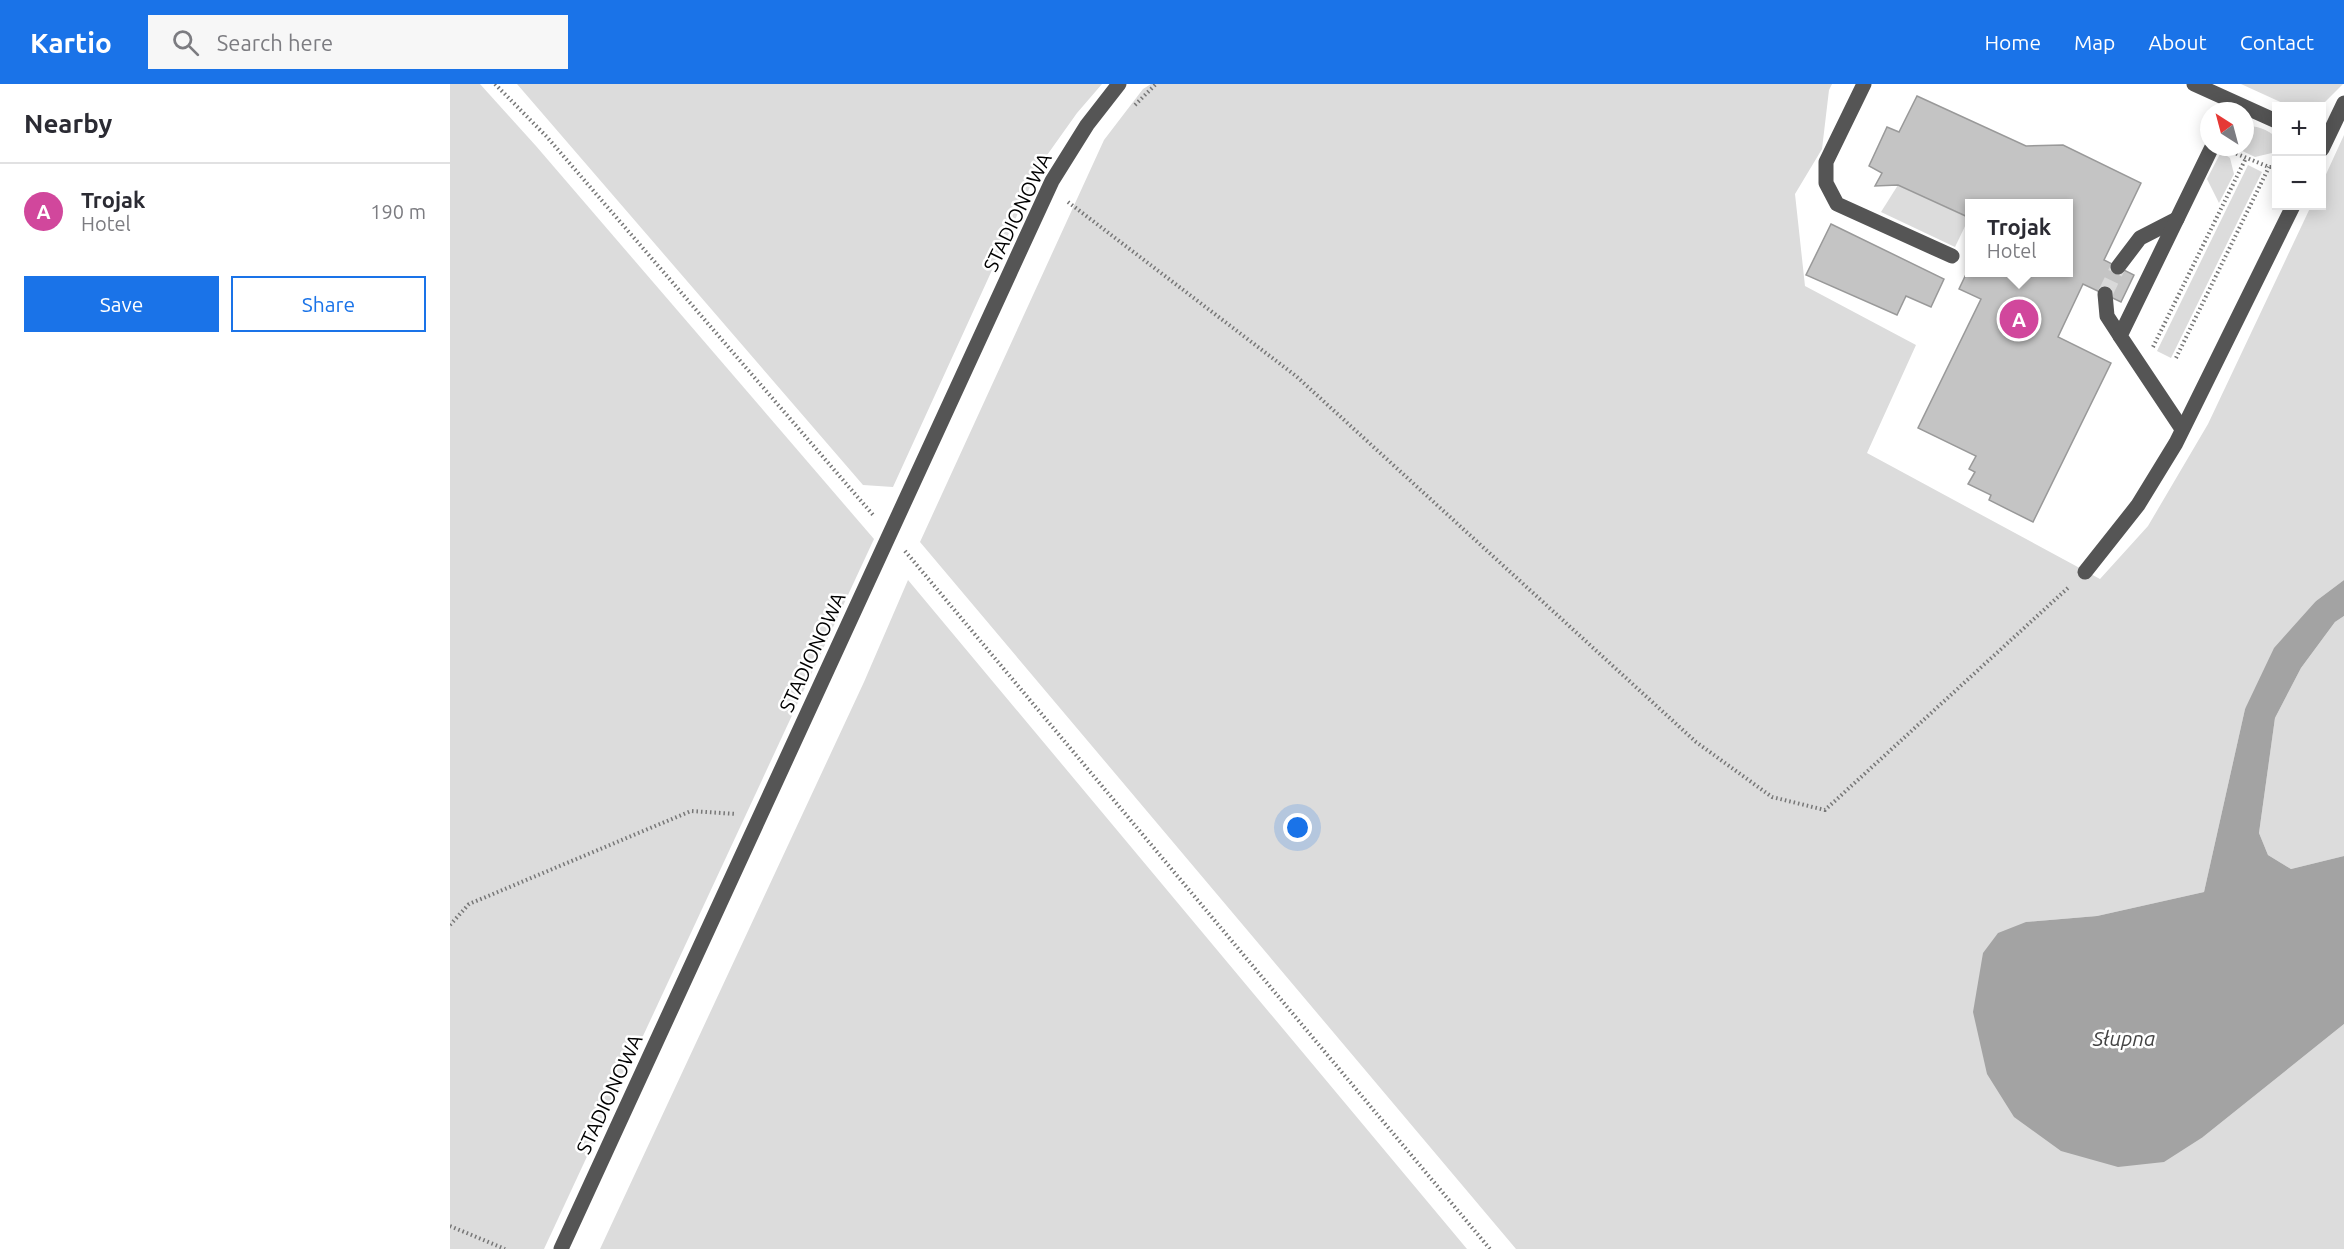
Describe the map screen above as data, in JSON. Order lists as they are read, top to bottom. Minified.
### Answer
{"streets":{"street":["STADIONOWA"]},"water":["Słupna"],"north":"top left","page":{"header":"Kartio","search":"Search here","nav":["Home","Map","About","Contact"],"heading":"Nearby","map_buttons":["+","−"],"list":[{"mark":"A","name":"Trojak","note":"Hotel","value":"190 m"}],"popup":["Trojak","Hotel"],"buttons":["Save","Share"],"pins":"A"}}
